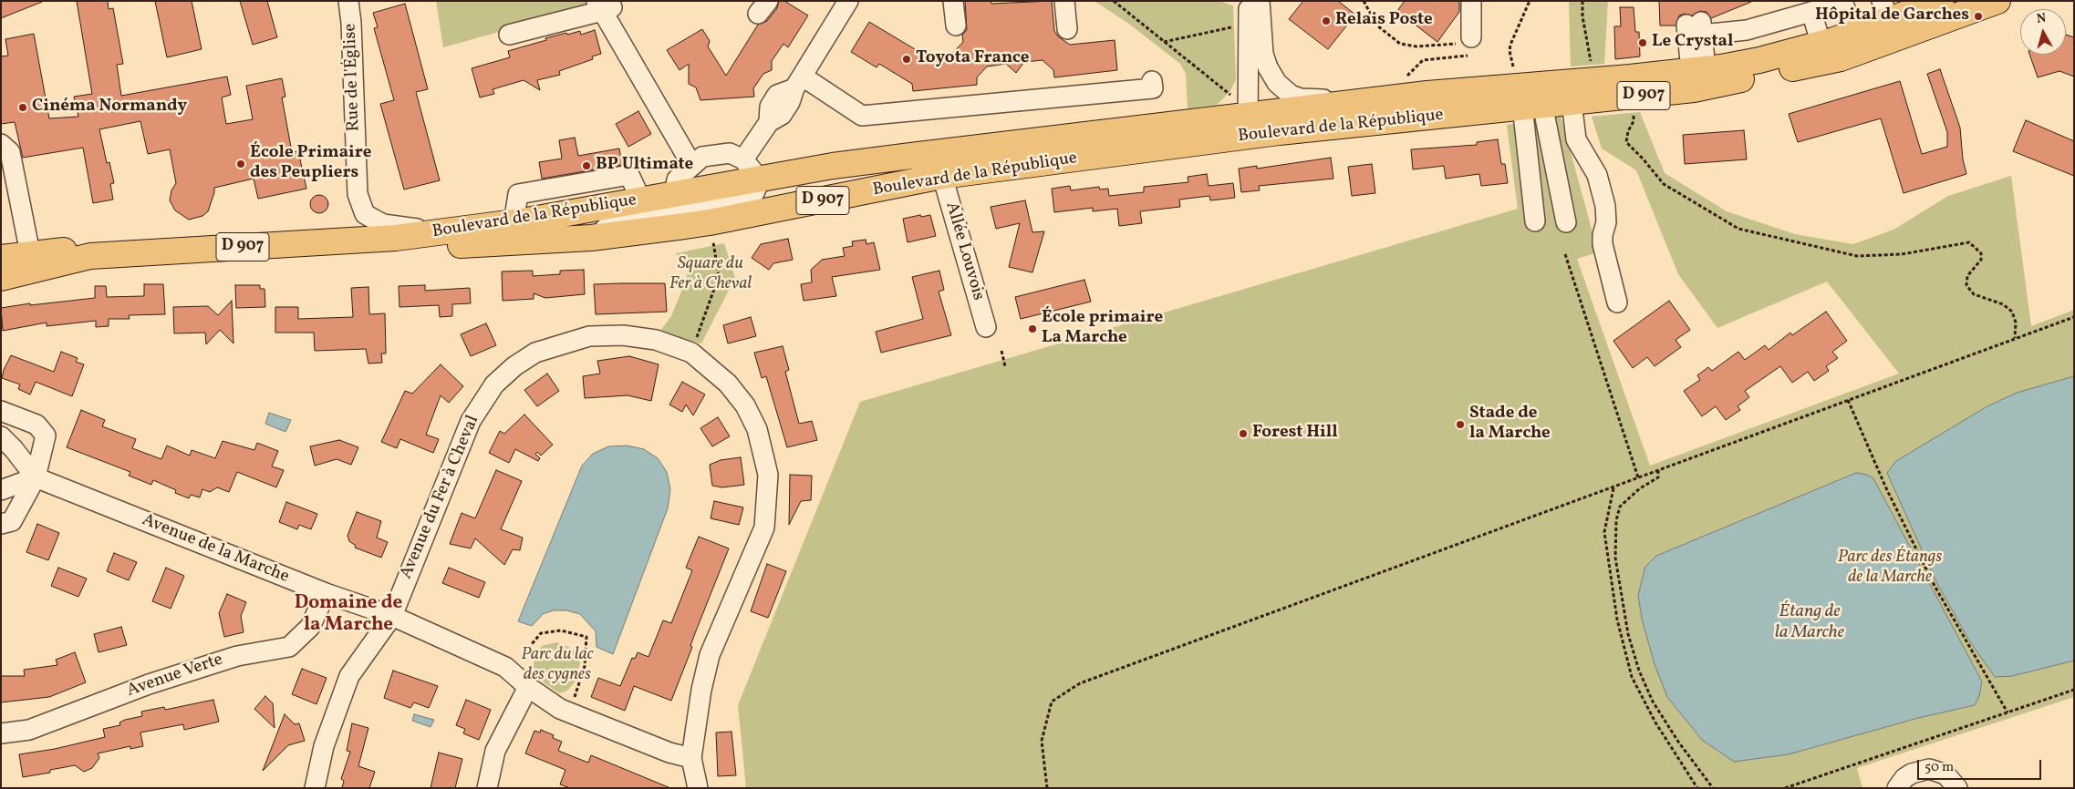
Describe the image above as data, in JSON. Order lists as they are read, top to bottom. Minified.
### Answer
{"streets":{"main road":["D 907","Boulevard de la République"],"street":["Rue de l'Église","Allée Louvois","Avenue du Fer à Cheval","Avenue de la Marche","Avenue Verte"]},"crossings":[["Rue de l'Église","Boulevard de la République"],["D 907","Boulevard de la République"],["Boulevard de la République","Allée Louvois"],["Avenue du Fer à Cheval","Avenue de la Marche"],["Avenue de la Marche","Avenue Verte"]],"districts":["Domaine de la Marche"],"water":["Étang de la Marche"],"parks":["Square du Fer à Cheval","Parc des Étangs de la Marche","Parc du lac des cygnes"],"places":["Hôpital de Garches","Relais Poste","Le Crystal","Toyota France","Cinéma Normandy","École Primaire des Peupliers","BP Ultimate","École primaire La Marche","Stade de la Marche","Forest Hill"],"scale_bar":"50 m","north":"top"}
